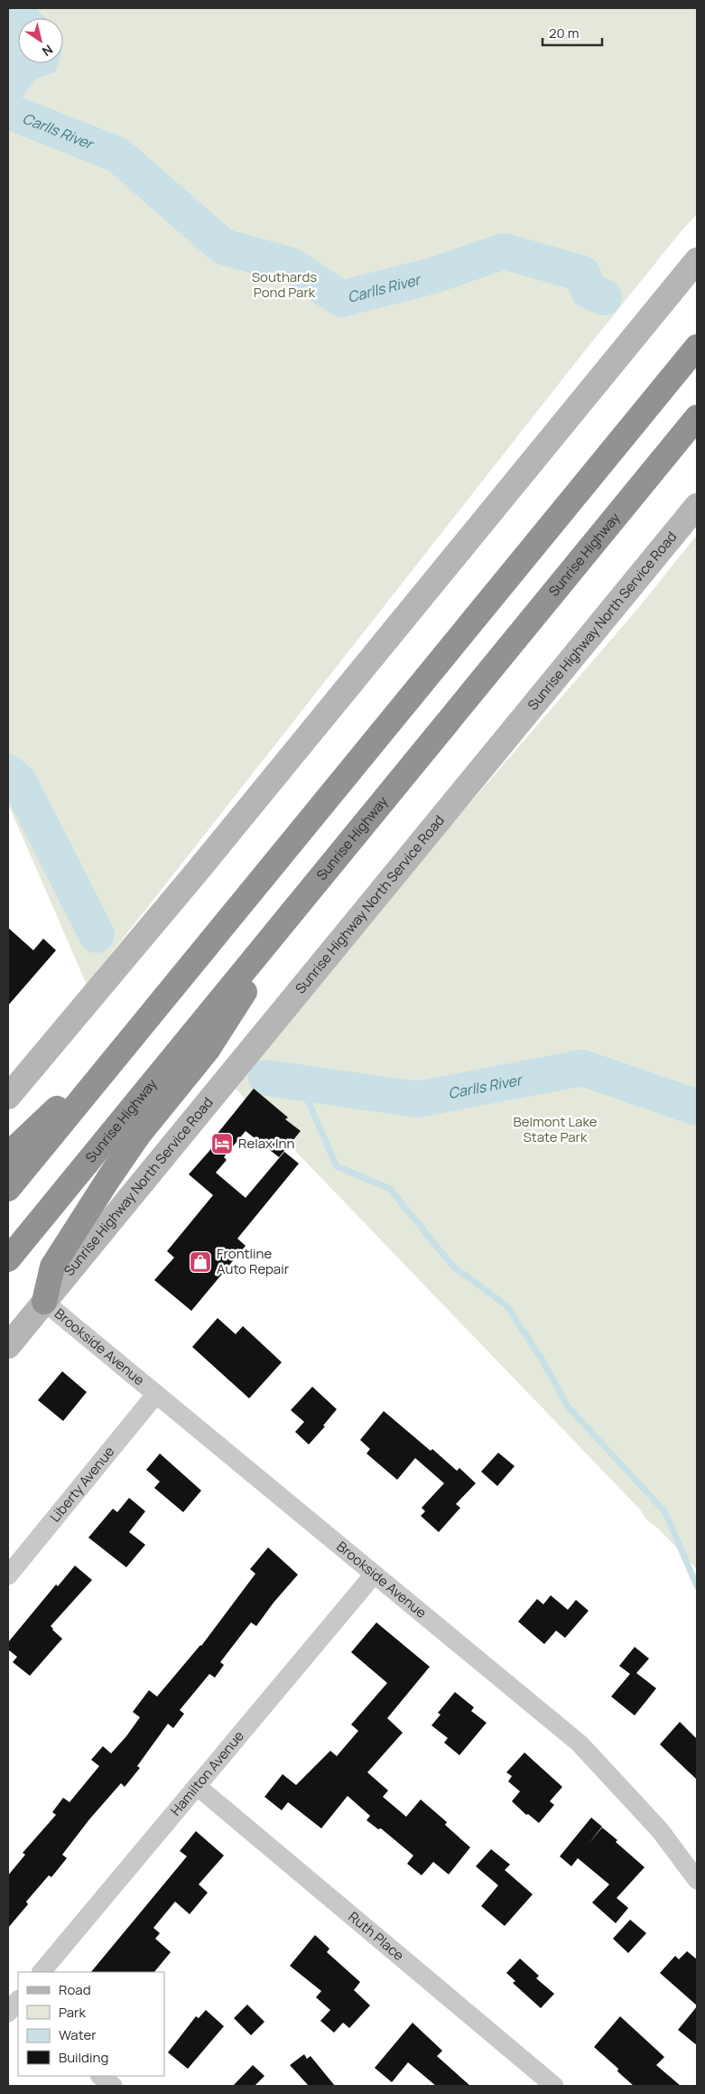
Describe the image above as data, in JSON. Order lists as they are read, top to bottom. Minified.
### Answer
{"streets":{"highway":["Sunrise Highway"],"main road":["Sunrise Highway North Service Road"],"street":["Brookside Avenue","Liberty Avenue","Hamilton Avenue","Ruth Place"]},"crossings":[["Sunrise Highway North Service Road","Brookside Avenue"],["Brookside Avenue","Liberty Avenue"],["Brookside Avenue","Hamilton Avenue"],["Hamilton Avenue","Ruth Place"]],"water":["Carlls River"],"parks":["Southards Pond Park","Belmont Lake State Park"],"places":{"hotel":["Relax Inn"],"shop":["Frontline Auto Repair"]},"legend":["Road","Park","Water","Building"],"scale_bar":"20 m","north":"bottom right"}
